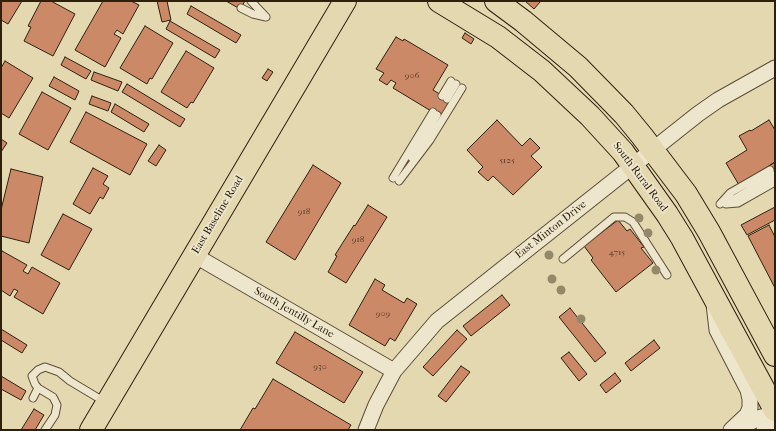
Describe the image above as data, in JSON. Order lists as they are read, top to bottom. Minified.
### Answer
{"streets":{"main road":["South Rural Road","East Baseline Road"],"street":["East Minton Drive","South Jentilly Lane"]},"crossings":[["South Rural Road","East Minton Drive"],["East Baseline Road","South Jentilly Lane"],["East Minton Drive","South Jentilly Lane"]],"house_numbers":["906","5125","918","918","4715","909","930"]}
